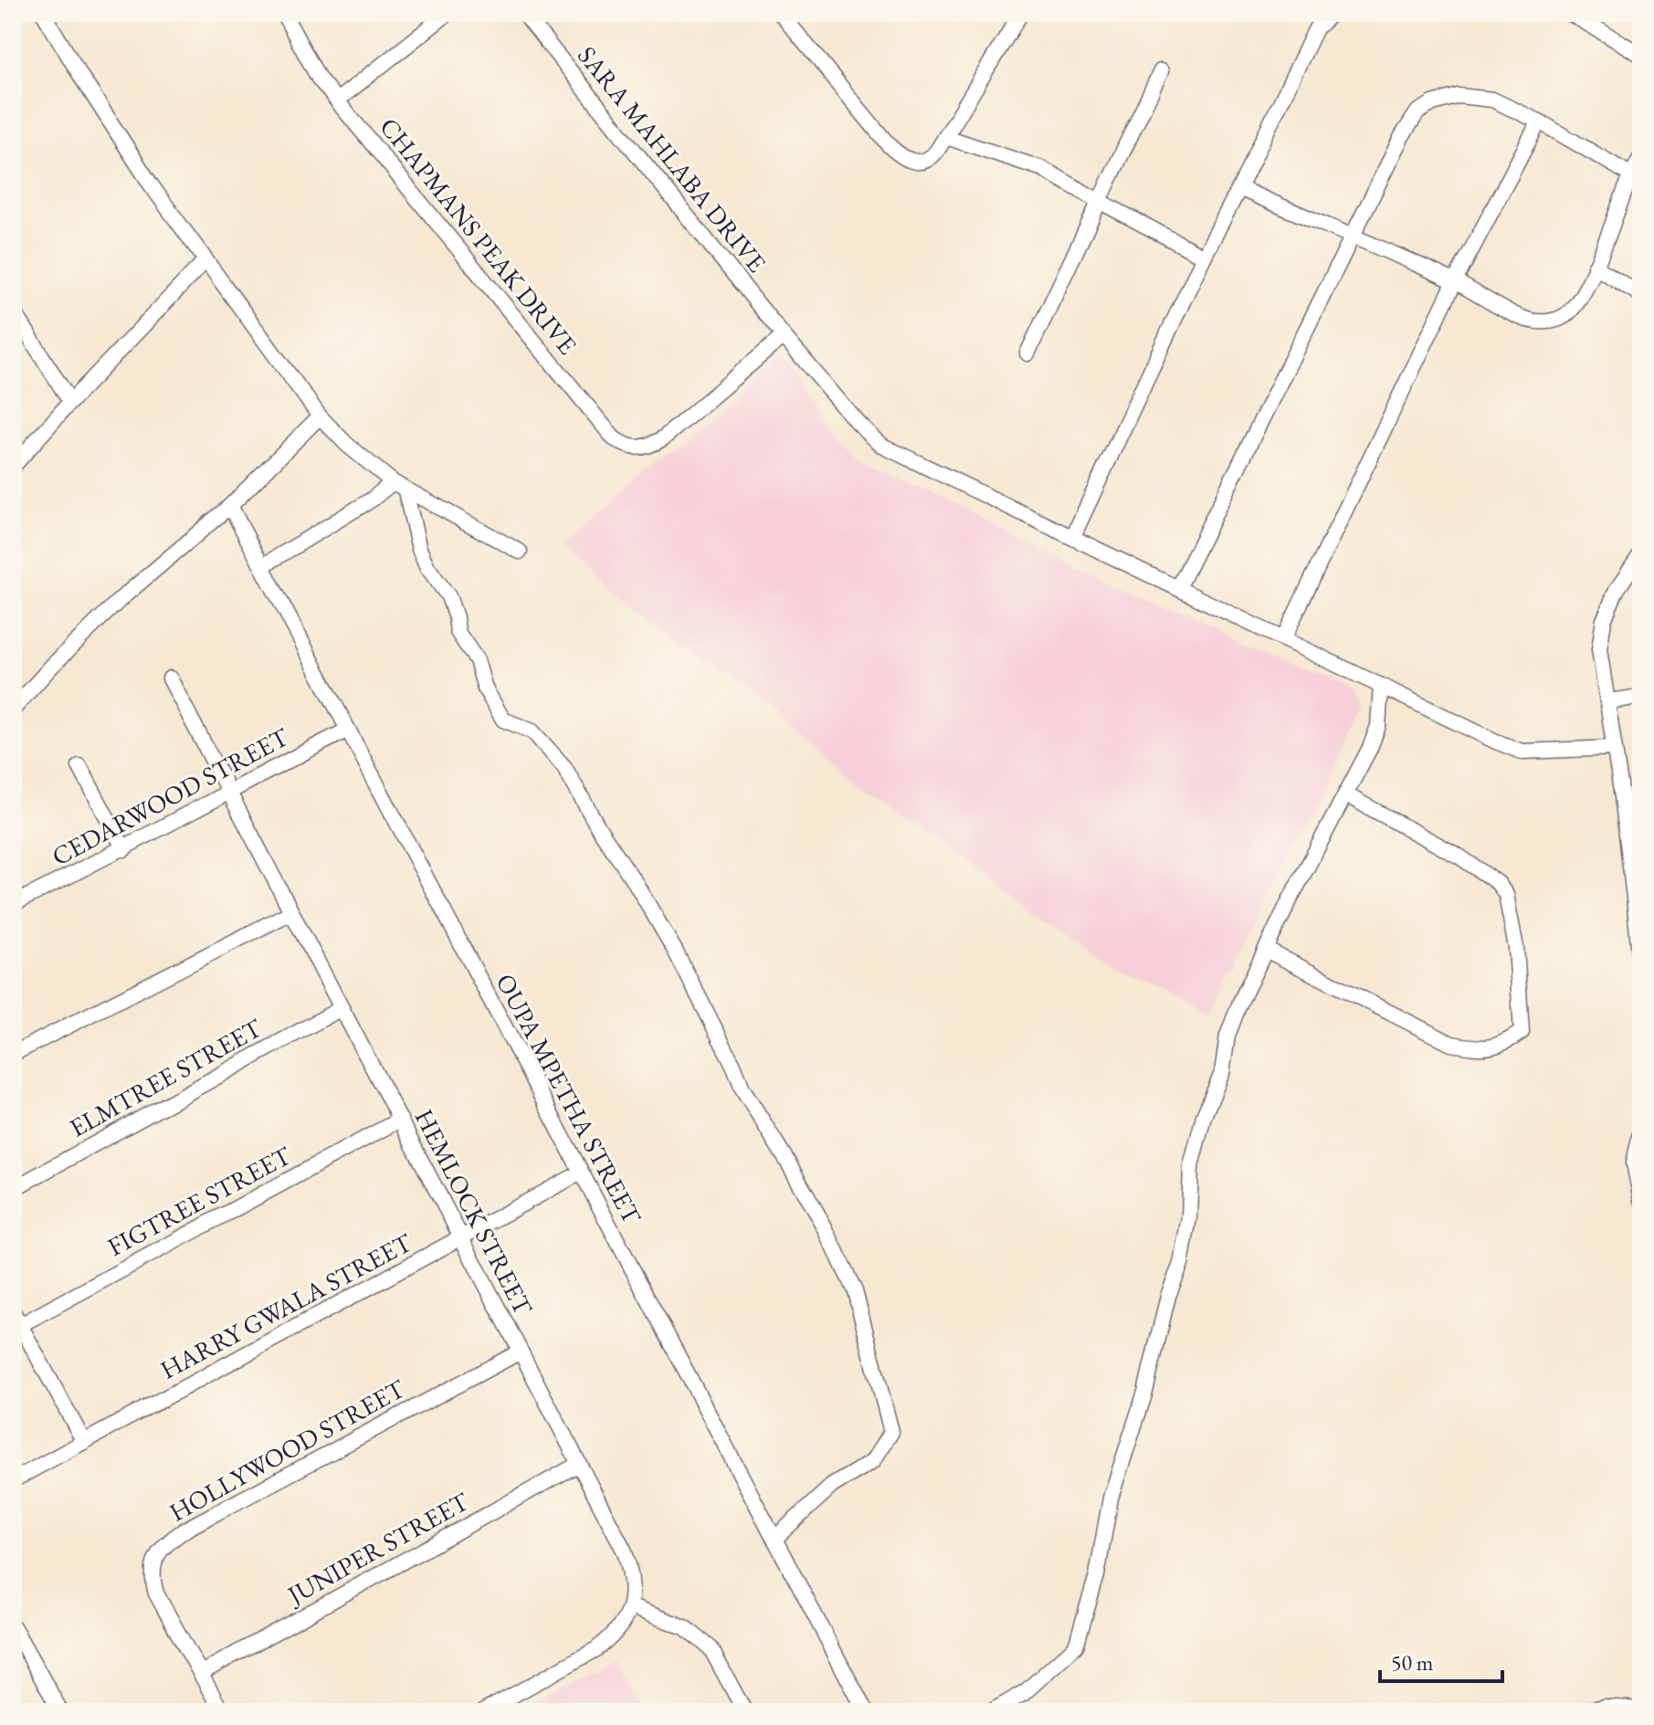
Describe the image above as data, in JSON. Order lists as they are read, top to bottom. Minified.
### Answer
{"streets":{"street":["SARA MAHLABA DRIVE","CHAPMANS PEAK DRIVE","CEDARWOOD STREET","ELMTREE STREET","OUPA MPETHA STREET","FIGTREE STREET","HEMLOCK STREET","HARRY GWALA STREET","HOLLYWOOD STREET","JUNIPER STREET"]},"crossings":[["SARA MAHLABA DRIVE","CHAPMANS PEAK DRIVE"],["CEDARWOOD STREET","OUPA MPETHA STREET"],["CEDARWOOD STREET","HEMLOCK STREET"],["ELMTREE STREET","HEMLOCK STREET"],["OUPA MPETHA STREET","HARRY GWALA STREET"],["FIGTREE STREET","HEMLOCK STREET"],["HEMLOCK STREET","HARRY GWALA STREET"],["HEMLOCK STREET","HOLLYWOOD STREET"],["HEMLOCK STREET","JUNIPER STREET"],["HOLLYWOOD STREET","JUNIPER STREET"]],"scale_bar":"50 m"}
